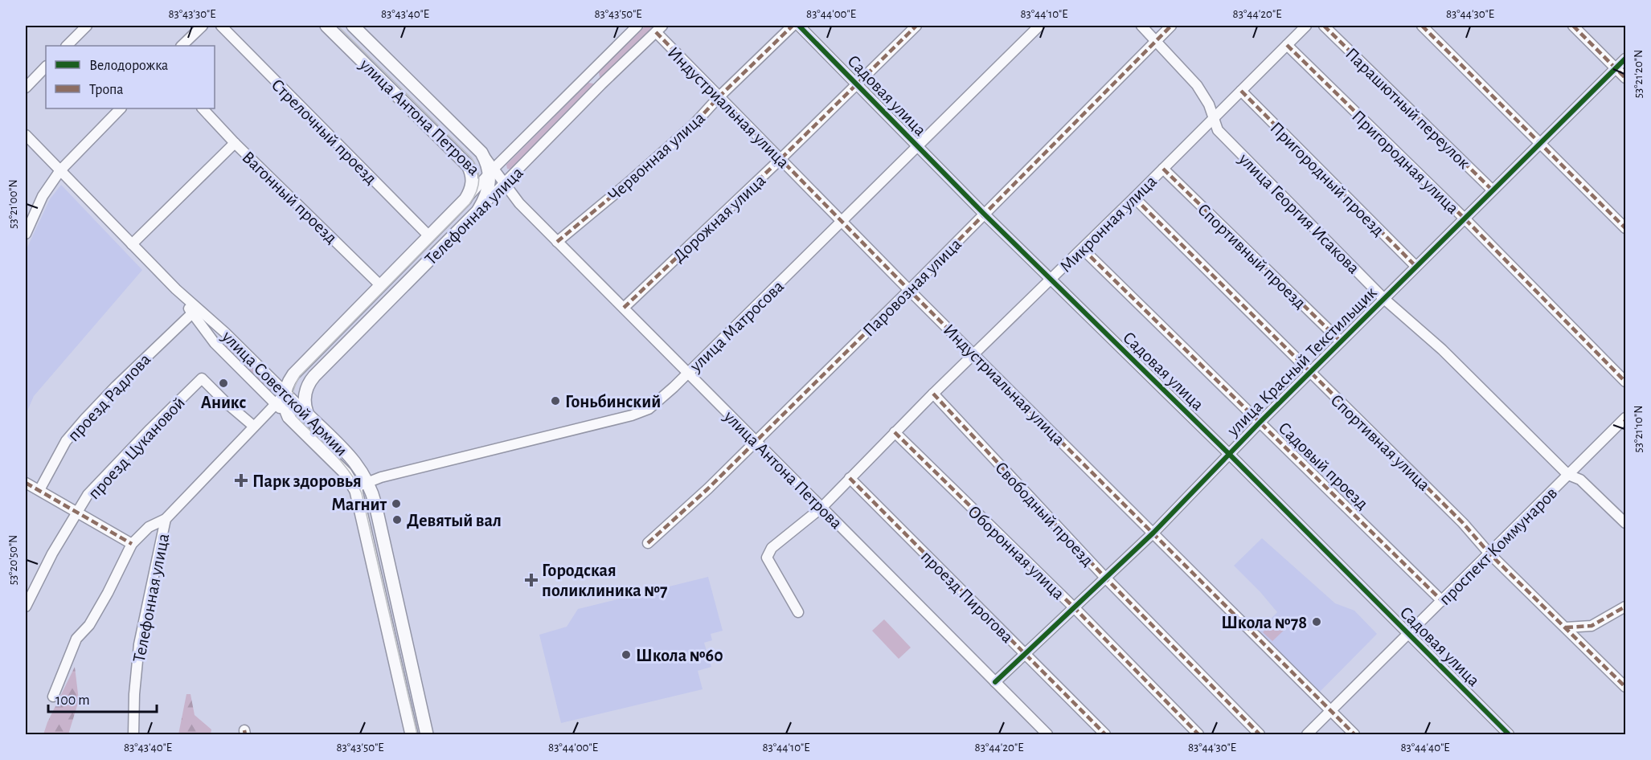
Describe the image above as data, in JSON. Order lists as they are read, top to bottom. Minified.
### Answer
{"streets":{"main road":["улица Антона Петрова","Телефонная улица","улица Советской Армии"],"street":["Садовая улица","Индустриальная улица","Парашютный переулок","Стрелочный проезд","Червонная улица","Пригородная улица","Пригородный проезд","Вагонный проезд","улица Георгия Исакова","Дорожная улица","Микронная улица","Спортивный проезд","Паровозная улица","улица Матросова","улица Красный Текстильщик","проезд Радлова","Спортивная улица","проезд Цукановой","Садовый проезд","Свободный проезд","проспект Коммунаров","Оборонная улица","проезд Пирогова"]},"crossings":[["Садовая улица","Дорожная улица"],["Садовая улица","Микронная улица"],["Садовая улица","Паровозная улица"],["Садовая улица","улица Матросова"],["Садовая улица","улица Красный Текстильщик"],["Садовая улица","проспект Коммунаров"],["Индустриальная улица","Червонная улица"],["Индустриальная улица","Телефонная улица"],["Индустриальная улица","Дорожная улица"],["Индустриальная улица","Микронная улица"],["Индустриальная улица","Паровозная улица"],["Индустриальная улица","улица Матросова"],["Индустриальная улица","улица Красный Текстильщик"],["Индустриальная улица","проспект Коммунаров"],["Парашютный переулок","улица Красный Текстильщик"],["улица Антона Петрова","Червонная улица"],["улица Антона Петрова","Телефонная улица"],["улица Антона Петрова","Дорожная улица"],["улица Антона Петрова","Микронная улица"],["улица Антона Петрова","Паровозная улица"],["улица Антона Петрова","улица Матросова"],["улица Антона Петрова","улица Красный Текстильщик"],["Стрелочный проезд","Телефонная улица"],["Пригородная улица","Микронная улица"],["Пригородная улица","улица Красный Текстильщик"],["Пригородный проезд","Микронная улица"],["Пригородный проезд","улица Красный Текстильщик"],["Вагонный проезд","Телефонная улица"],["улица Георгия Исакова","Микронная улица"],["улица Георгия Исакова","Паровозная улица"],["улица Георгия Исакова","улица Красный Текстильщик"],["улица Георгия Исакова","проспект Коммунаров"],["Телефонная улица","улица Советской Армии"],["Телефонная улица","проезд Цукановой"],["Микронная улица","Спортивный проезд"],["Микронная улица","Спортивная улица"],["Микронная улица","Садовый проезд"],["Микронная улица","Свободный проезд"],["Микронная улица","Оборонная улица"],["Микронная улица","проезд Пирогова"],["Спортивный проезд","улица Красный Текстильщик"],["улица Матросова","улица Советской Армии"],["улица Красный Текстильщик","Спортивная улица"],["улица Красный Текстильщик","Садовый проезд"],["улица Красный Текстильщик","Свободный проезд"],["улица Красный Текстильщик","Оборонная улица"],["улица Красный Текстильщик","проезд Пирогова"],["улица Советской Армии","проезд Радлова"],["Спортивная улица","проспект Коммунаров"],["Садовый проезд","проспект Коммунаров"]],"places":{"other":["Аникс","Гоньбинский","Магнит","Девятый вал","Школа №78","Школа №60"],"health":["Парк здоровья","Городская поликлиника №7"]},"legend":["Велодорожка","Тропа"],"scale_bar":"100 m","coordinates":["83°43'30\"E","83°43'40\"E","83°43'50\"E","83°44'00\"E","83°44'10\"E","83°44'20\"E","83°44'30\"E","53°21'20\"N","53°21'00\"N","53°21'10\"N","53°20'50\"N","83°44'40\"E"]}
